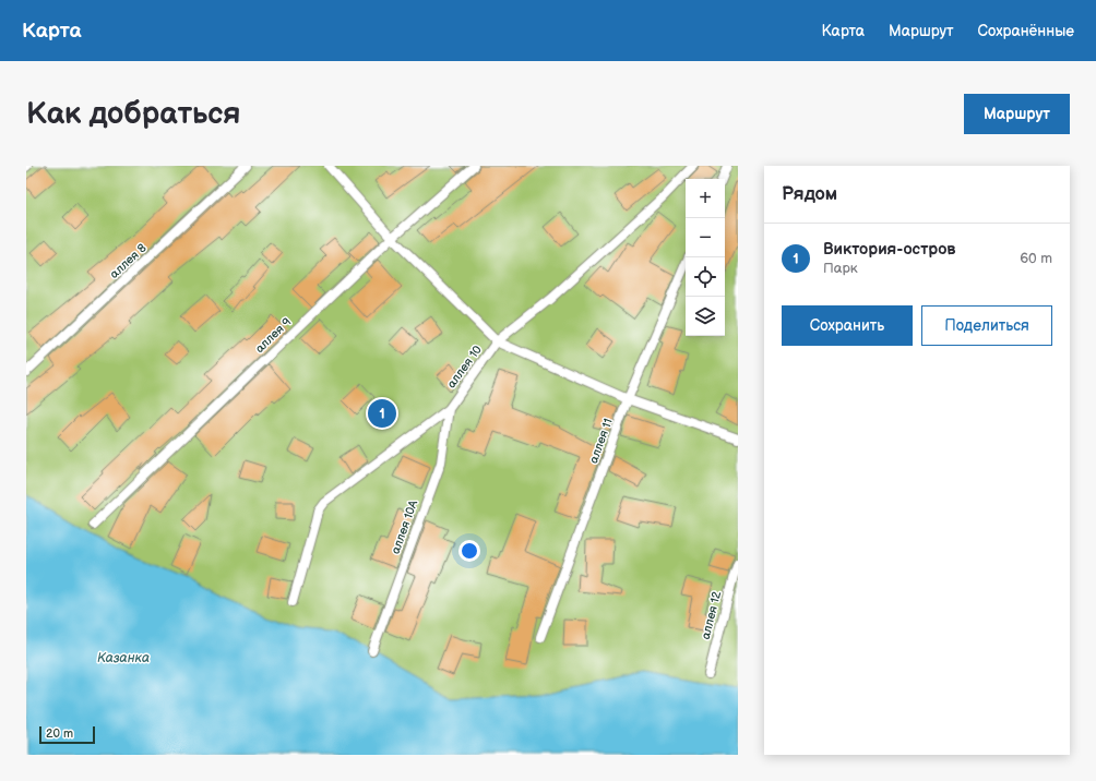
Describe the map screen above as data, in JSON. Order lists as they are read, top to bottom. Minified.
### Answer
{"streets":{"lane":["аллея 8","аллея 9","аллея 10","аллея 11","аллея 10А","аллея 12"]},"crossings":[["аллея 10","аллея 10А"]],"water":["Казанка"],"scale_bar":"20 m","page":{"header":"Карта","nav":["Карта","Маршрут","Сохранённые"],"buttons":["Маршрут",["Сохранить","Поделиться"]],"title":"Как добраться","heading":"Рядом","map_buttons":["+","−"],"list":[{"mark":"1","name":"Виктория-остров","note":"Парк","value":"60 m"}],"pins":"1","scale":"20 m"}}
